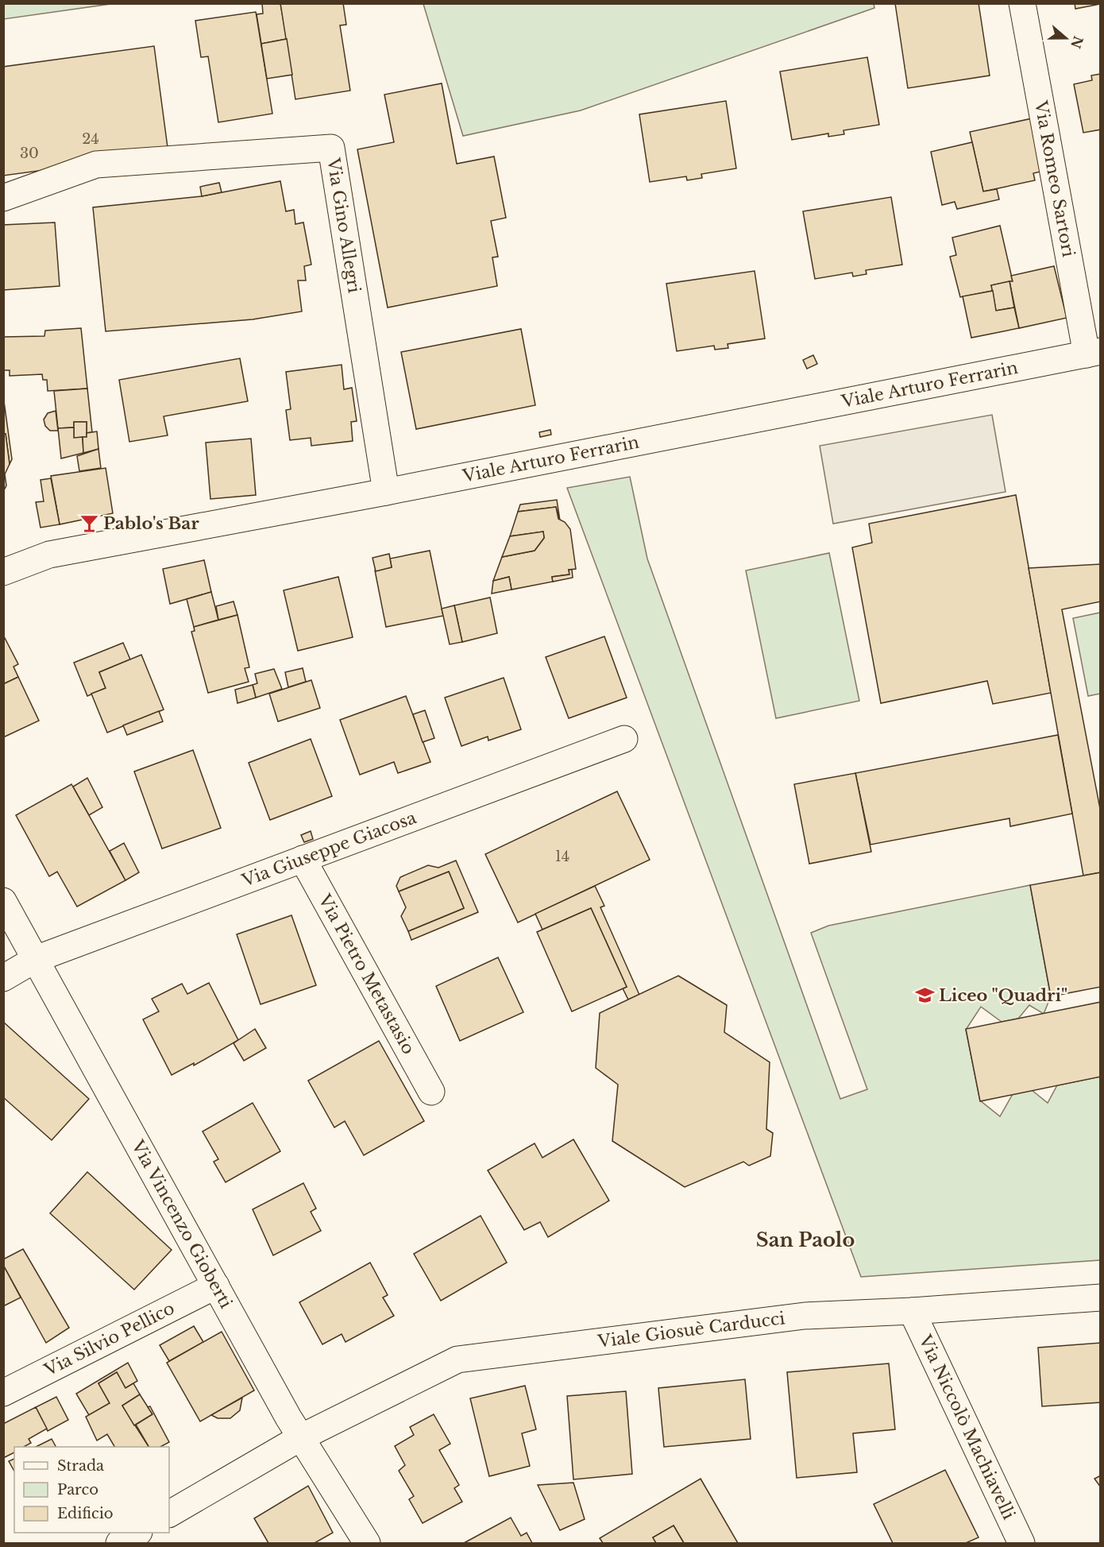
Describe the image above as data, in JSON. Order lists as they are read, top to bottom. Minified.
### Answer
{"streets":{"street":["Via Romeo Sartori","Via Gino Allegri","Viale Arturo Ferrarin","Via Giuseppe Giacosa","Via Pietro Metastasio","Via Vincenzo Gioberti","Viale Giosuè Carducci","Via Silvio Pellico","Via Niccolò Machiavelli"]},"crossings":[["Via Romeo Sartori","Viale Arturo Ferrarin"],["Via Gino Allegri","Viale Arturo Ferrarin"],["Via Giuseppe Giacosa","Via Pietro Metastasio"],["Via Giuseppe Giacosa","Via Vincenzo Gioberti"],["Via Vincenzo Gioberti","Viale Giosuè Carducci"],["Via Vincenzo Gioberti","Via Silvio Pellico"],["Viale Giosuè Carducci","Via Niccolò Machiavelli"]],"districts":["San Paolo"],"places":{"bar":["Pablo's Bar"],"school or university":["Liceo \"Quadri\""]},"house_numbers":["24","30","14"],"legend":["Strada","Parco","Edificio"],"north":"right"}
